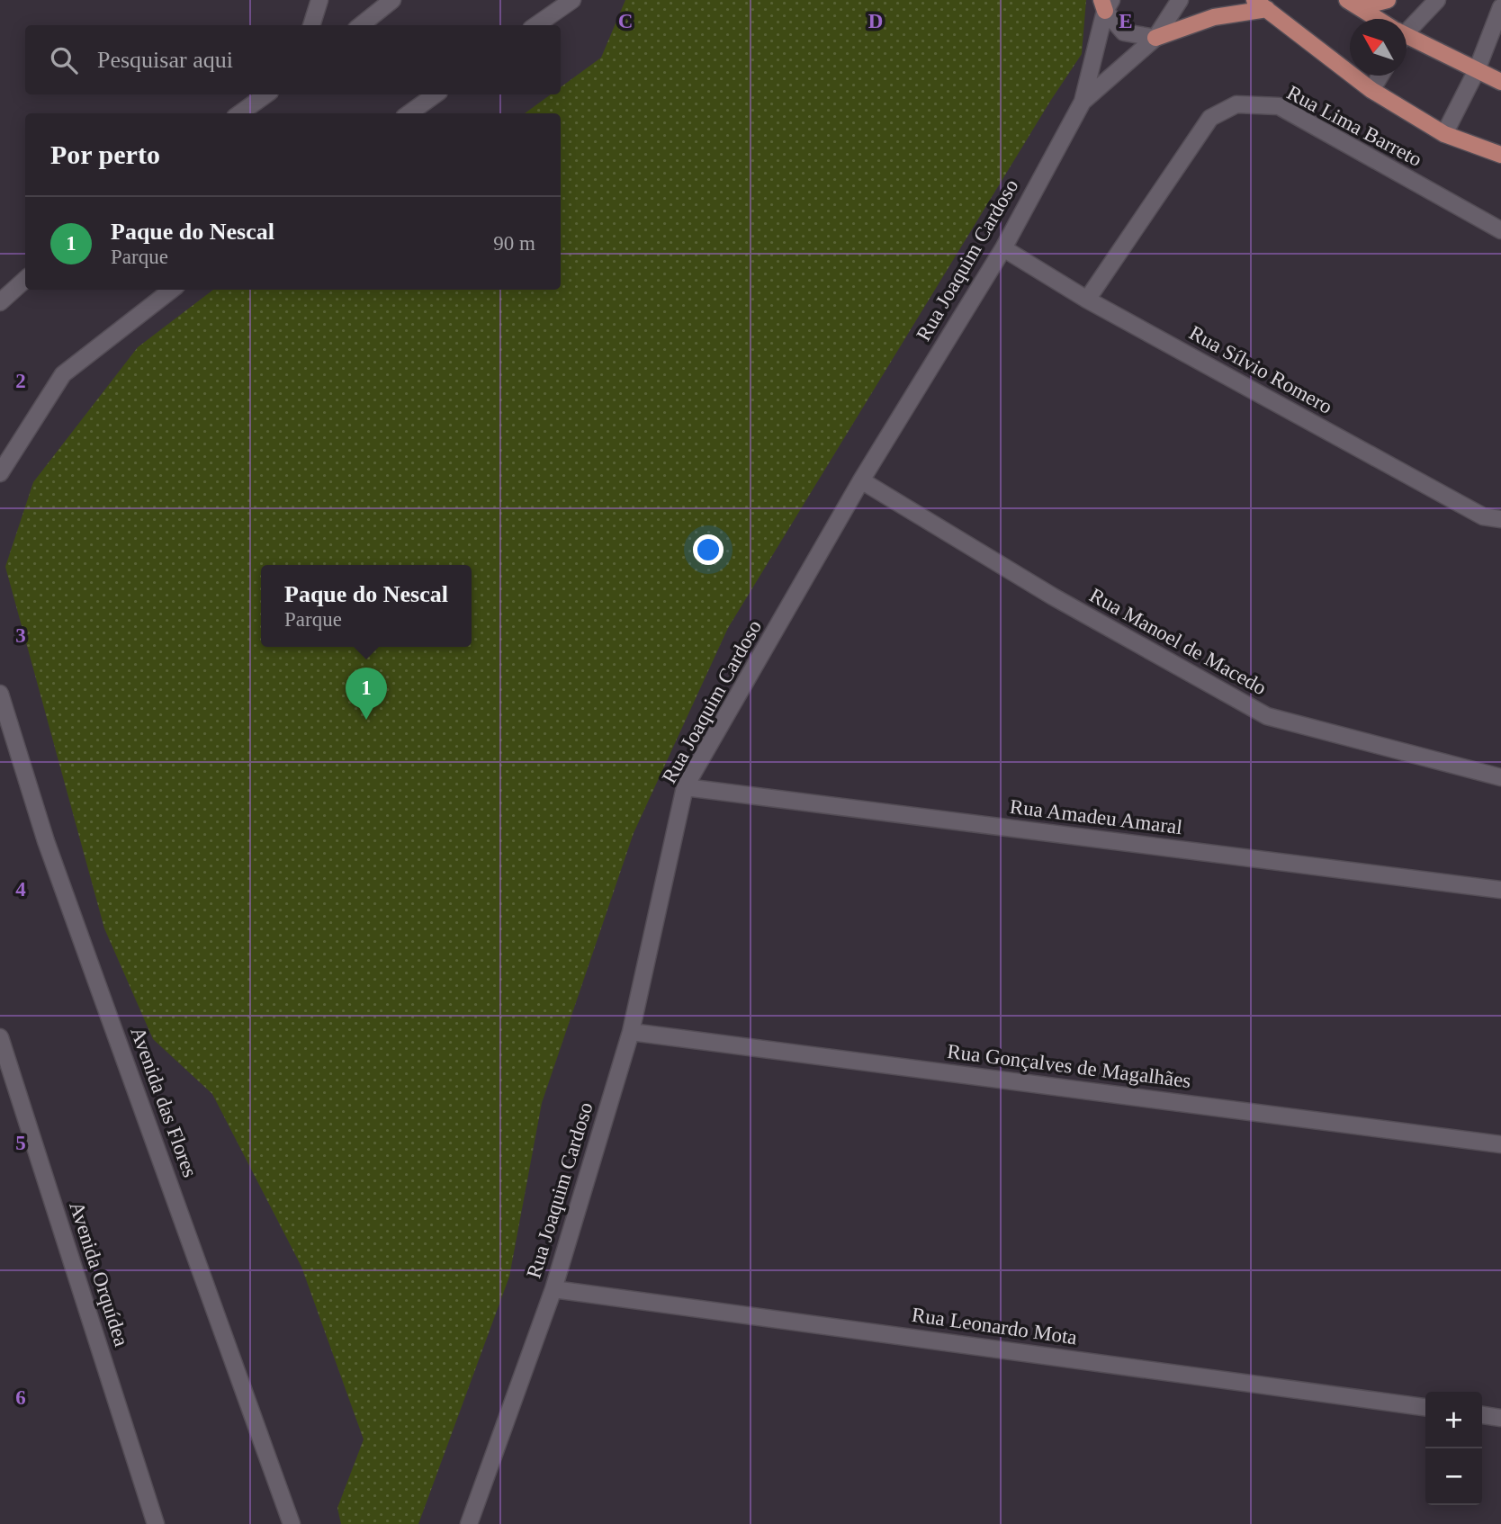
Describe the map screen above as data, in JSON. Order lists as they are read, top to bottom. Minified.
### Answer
{"streets":{"street":["Rua Lima Barreto","Rua Joaquim Cardoso","Rua Sílvio Romero","Rua Manoel de Macedo","Rua Amadeu Amaral","Rua Gonçalves de Magalhães","Avenida das Flores","Avenida Orquídea","Rua Leonardo Mota"]},"crossings":[["Rua Lima Barreto","Rua Sílvio Romero"],["Rua Joaquim Cardoso","Rua Sílvio Romero"],["Rua Joaquim Cardoso","Rua Manoel de Macedo"],["Rua Joaquim Cardoso","Rua Amadeu Amaral"],["Rua Joaquim Cardoso","Rua Gonçalves de Magalhães"],["Rua Joaquim Cardoso","Rua Leonardo Mota"]],"north":"top left","page":{"search":"Pesquisar aqui","heading":"Por perto","list":[{"mark":"1","name":"Paque do Nescal","note":"Parque","value":"90 m"}],"popup":["Paque do Nescal","Parque"],"pins":"1","map_buttons":["+","−"]},"grid":{"columns":["C","D","E"],"rows":["2","3","4","5","6"]}}
